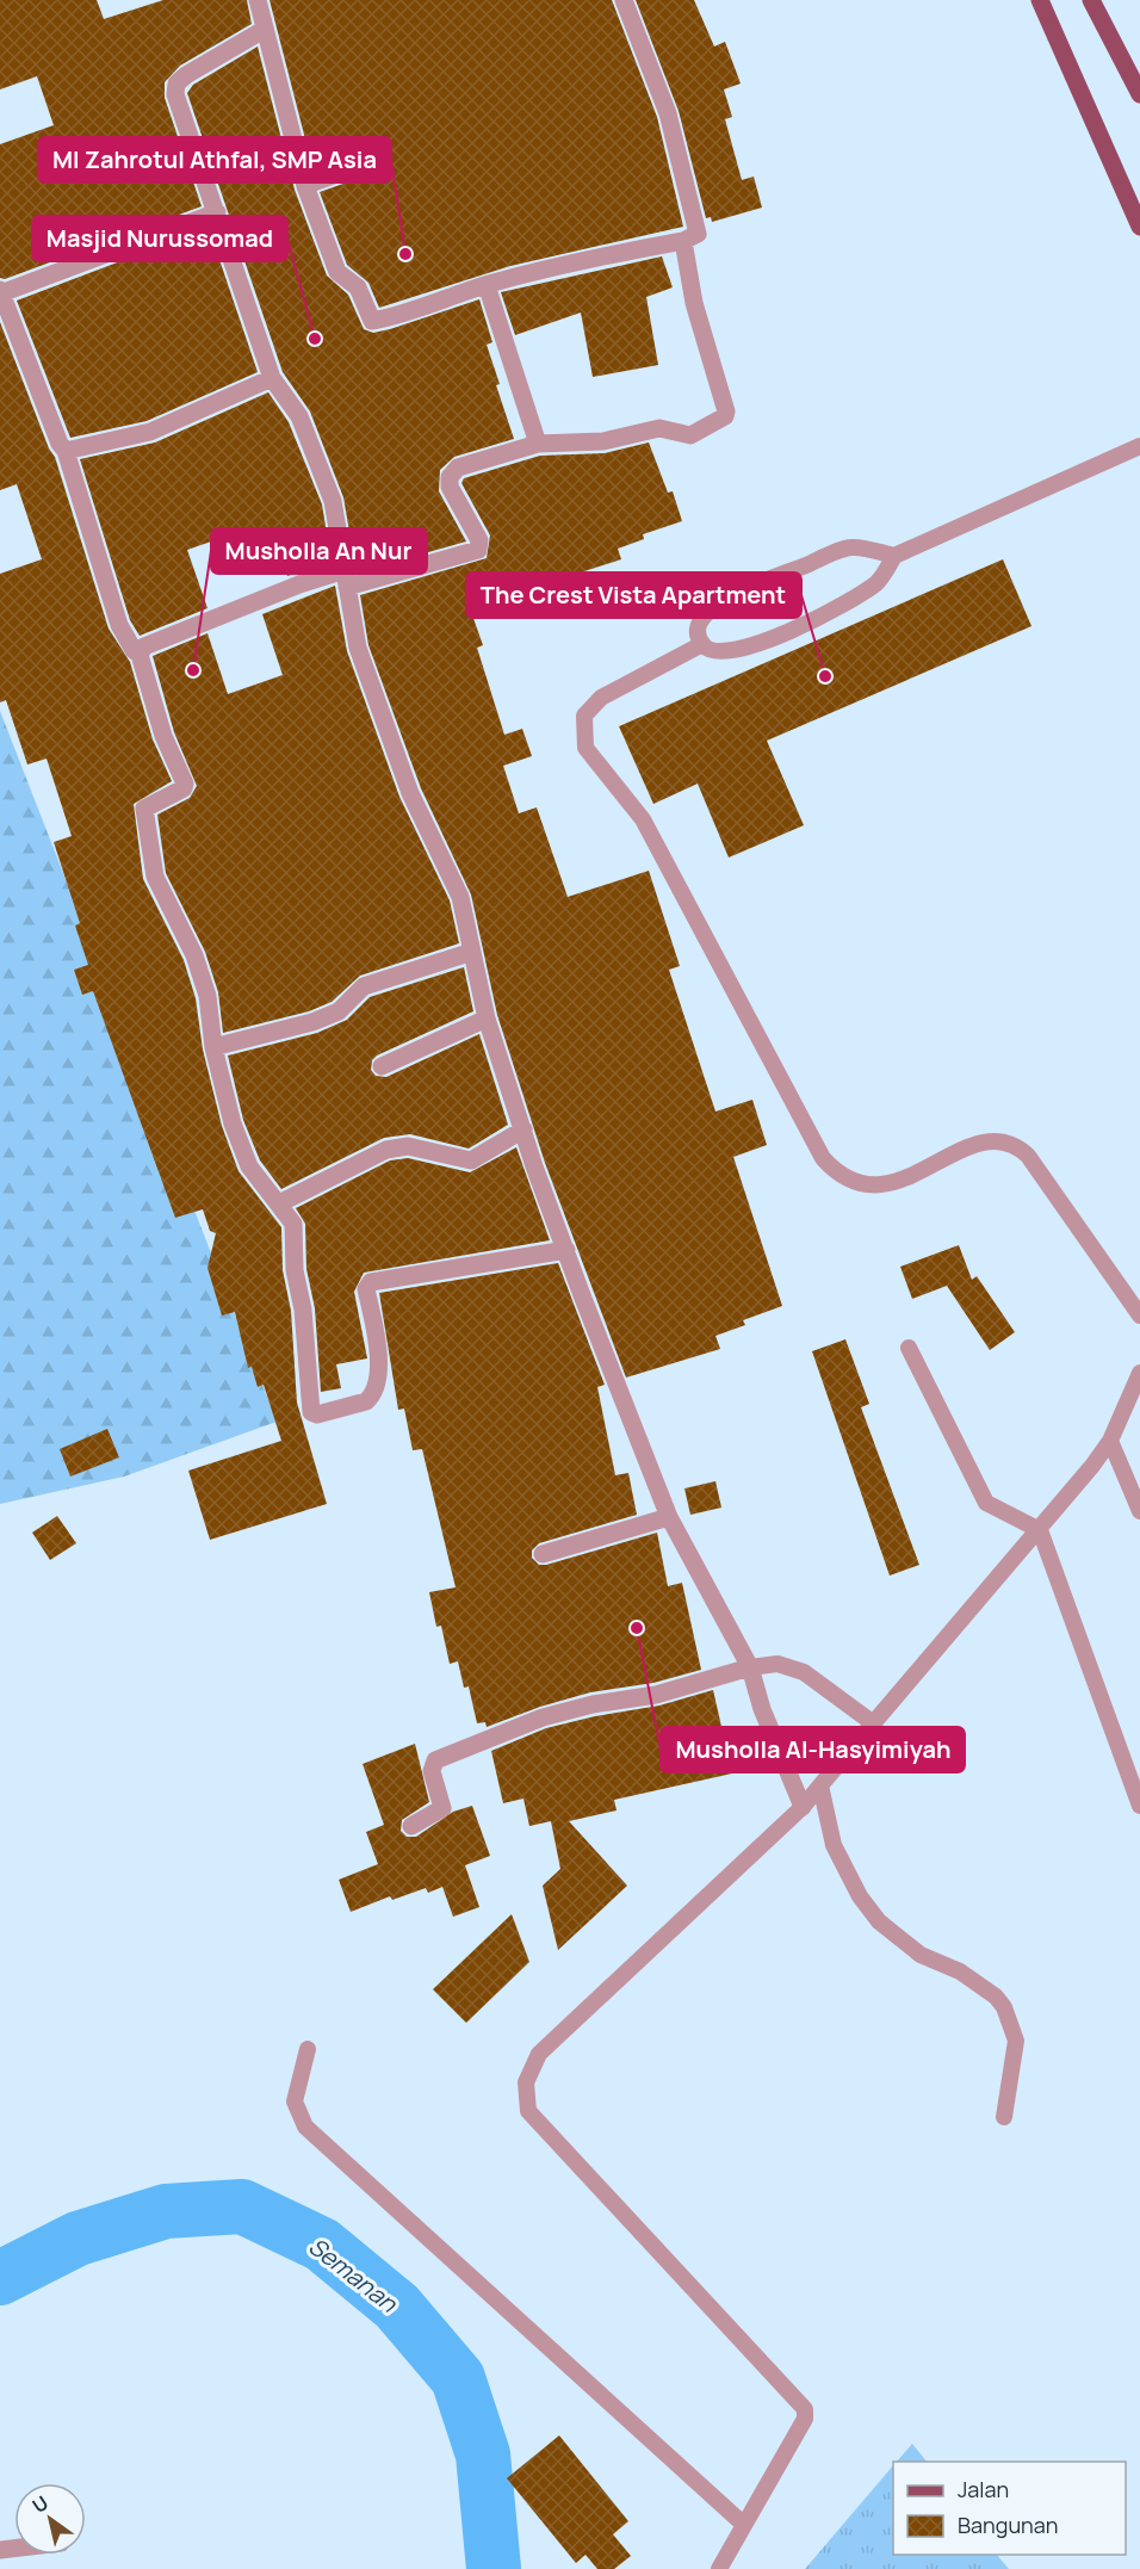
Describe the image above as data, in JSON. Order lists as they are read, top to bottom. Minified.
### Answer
{"water":["Semanan"],"places":["MI Zahrotul Athfal, SMP Asia","Masjid Nurussomad","Musholla An Nur","The Crest Vista Apartment","Musholla Al-Hasyimiyah"],"legend":["Jalan","Bangunan"],"north":"top left"}
